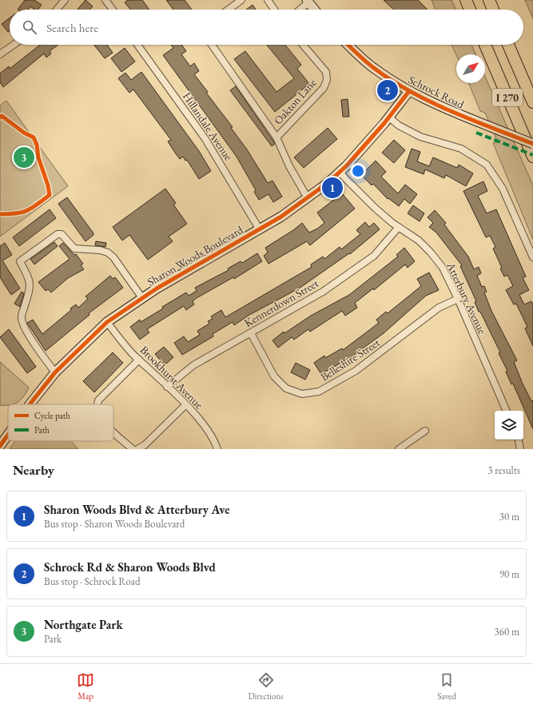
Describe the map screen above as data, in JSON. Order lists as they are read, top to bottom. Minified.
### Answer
{"streets":{"highway":["I 270"],"street":["Schrock Road","Oakton Lane","Hillandale Avenue","Sharon Woods Boulevard","Atterbury Avenue","Kennerdown Street","Belleshire Street","Brookhurst Avenue"]},"crossings":[["Schrock Road","Sharon Woods Boulevard"],["Oakton Lane","Sharon Woods Boulevard"],["Hillandale Avenue","Sharon Woods Boulevard"],["Sharon Woods Boulevard","Atterbury Avenue"],["Sharon Woods Boulevard","Brookhurst Avenue"],["Atterbury Avenue","Kennerdown Street"],["Atterbury Avenue","Belleshire Street"],["Kennerdown Street","Belleshire Street"],["Kennerdown Street","Brookhurst Avenue"]],"legend":["Cycle path","Path"],"north":"top right","page":{"search":"Search here","pins":["2","3","1"],"heading":["Nearby","3 results"],"list":[{"mark":"1","name":"Sharon Woods Blvd & Atterbury Ave","note":"Bus stop · Sharon Woods Boulevard","value":"30 m"},{"mark":"2","name":"Schrock Rd & Sharon Woods Blvd","note":"Bus stop · Schrock Road","value":"90 m"},{"mark":"3","name":"Northgate Park","note":"Park","value":"360 m"}],"nav":["Map","Directions","Saved"]}}
